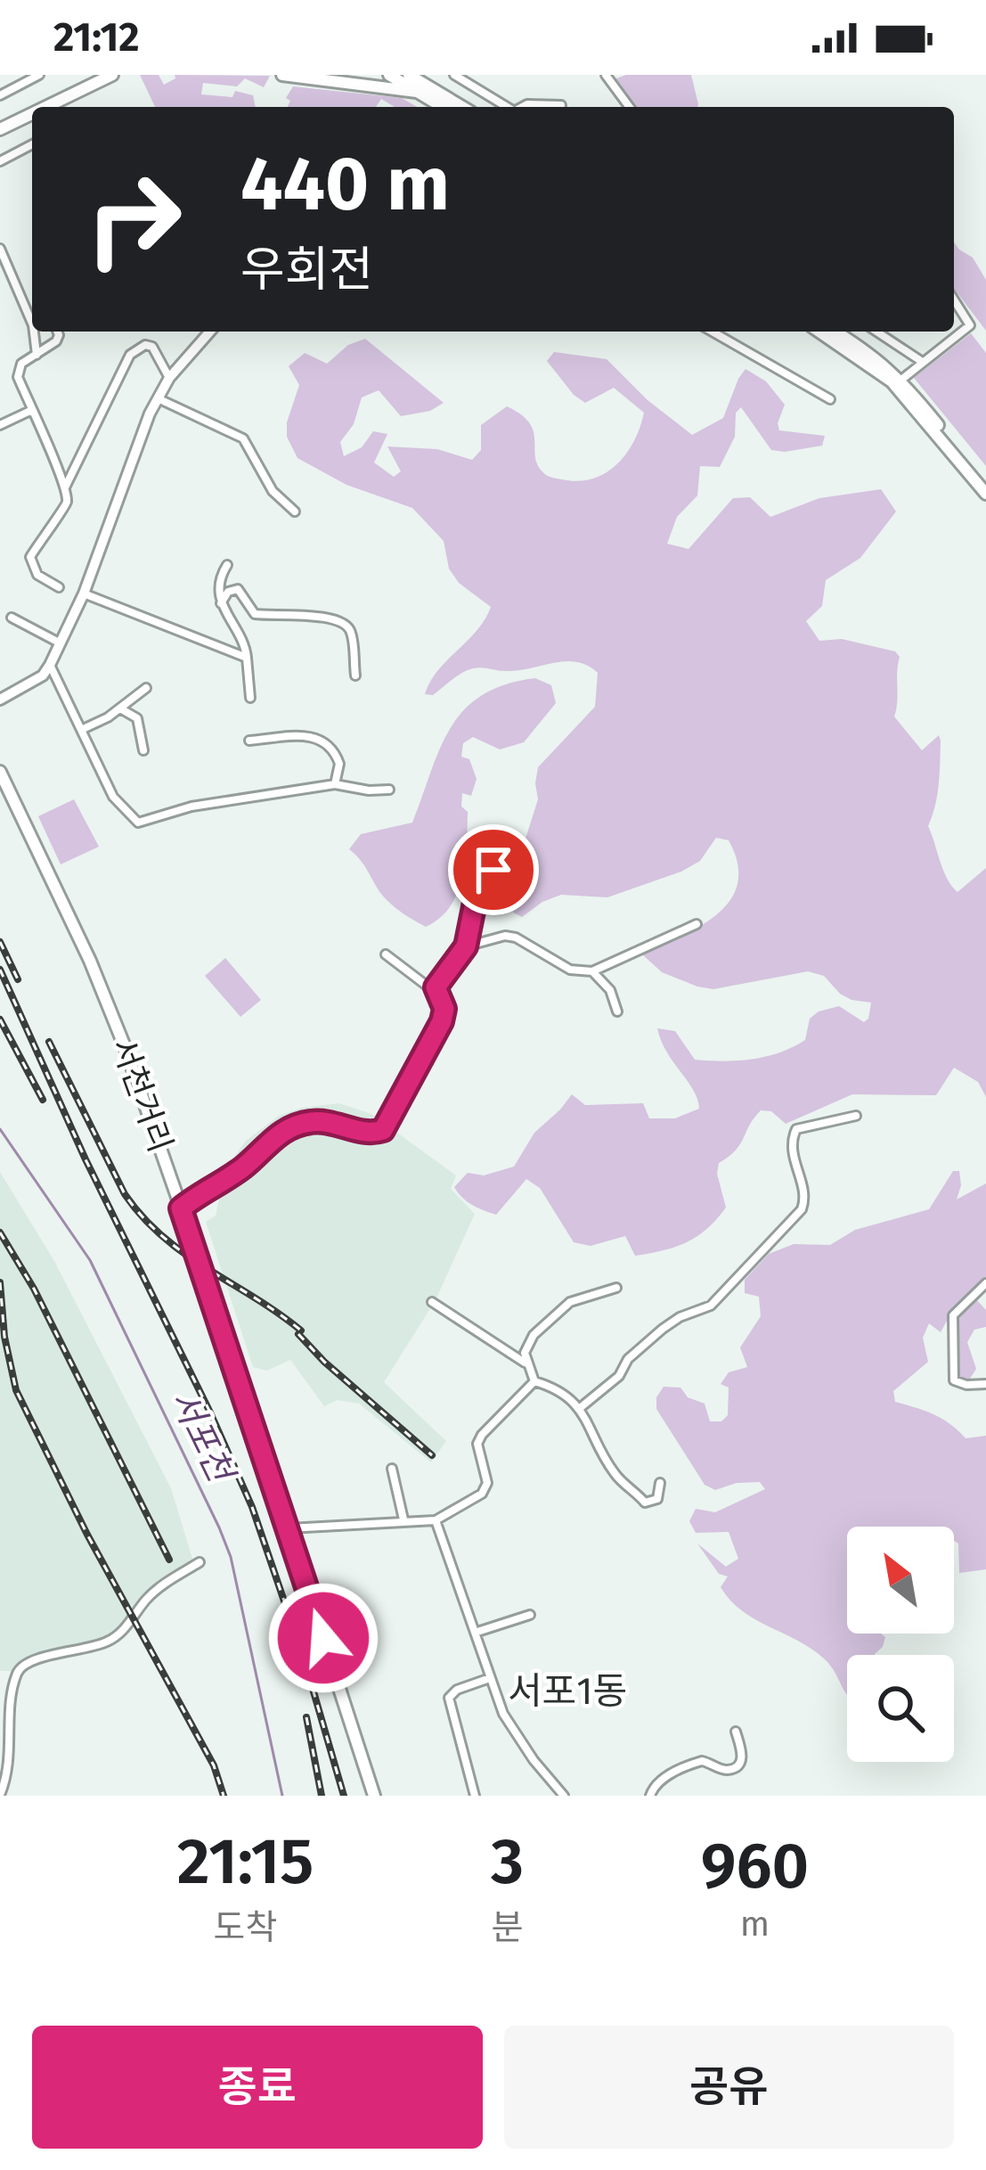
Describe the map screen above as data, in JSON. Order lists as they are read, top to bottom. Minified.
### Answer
{"streets":{"main road":["서천거리"]},"districts":["서포1동"],"water":["서포천"],"north":"top left","page":{"status":"21:12","turn":["440 m","우회전"],"eta":["21:15","도착","3","분","960","m"],"buttons":["종료","공유"]}}
